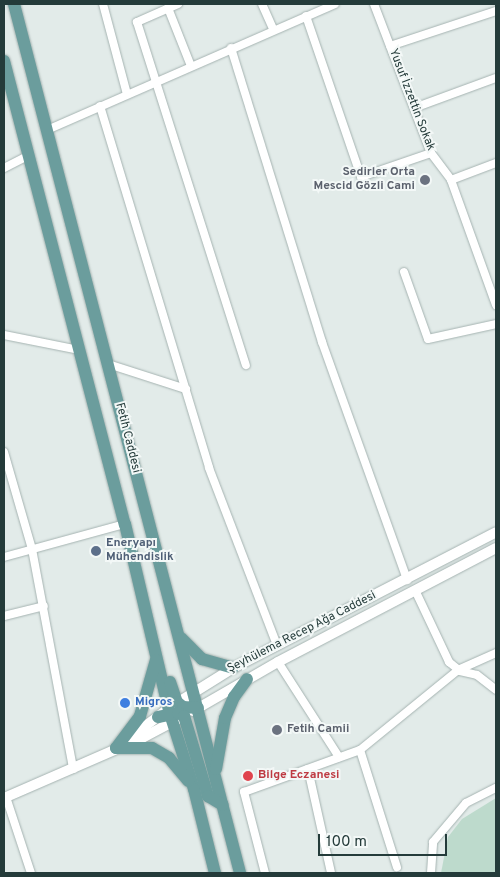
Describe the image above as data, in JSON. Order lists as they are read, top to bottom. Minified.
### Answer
{"streets":{"main road":["Fetih Caddesi"],"street":["Yusuf İzzettin Sokak","Şeyhülema Recep Ağa Caddesi"]},"crossings":[["Fetih Caddesi","Şeyhülema Recep Ağa Caddesi"]],"places":["Sedirler Orta Mescid Gözli Cami","Eneryapı Mühendislik","Migros","Fetih Camii","Bilge Eczanesi"],"scale_bar":"100 m"}
